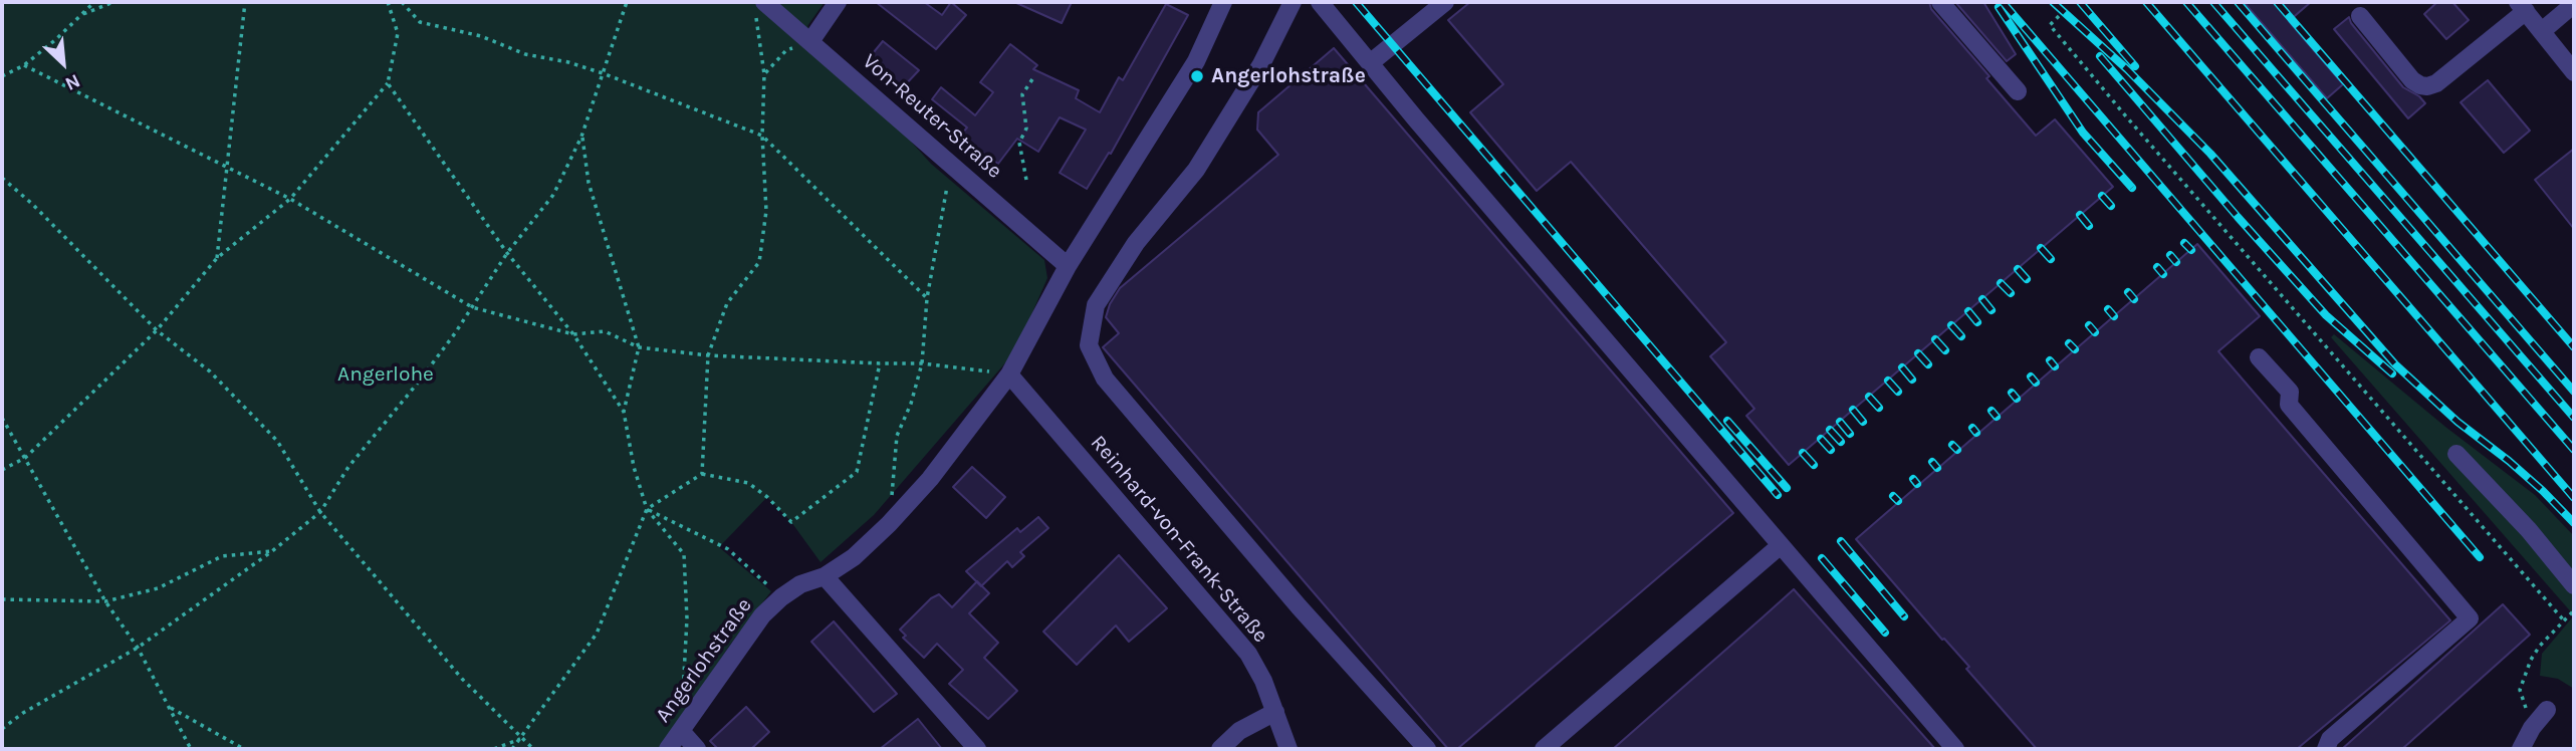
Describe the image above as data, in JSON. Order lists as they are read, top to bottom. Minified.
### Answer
{"streets":{"street":["Von-Reuter-Straße","Reinhard-von-Frank-Straße","Angerlohstraße"]},"crossings":[["Von-Reuter-Straße","Angerlohstraße"],["Reinhard-von-Frank-Straße","Angerlohstraße"]],"parks":["Angerlohe"],"places":["Angerlohstraße"],"north":"bottom right"}
